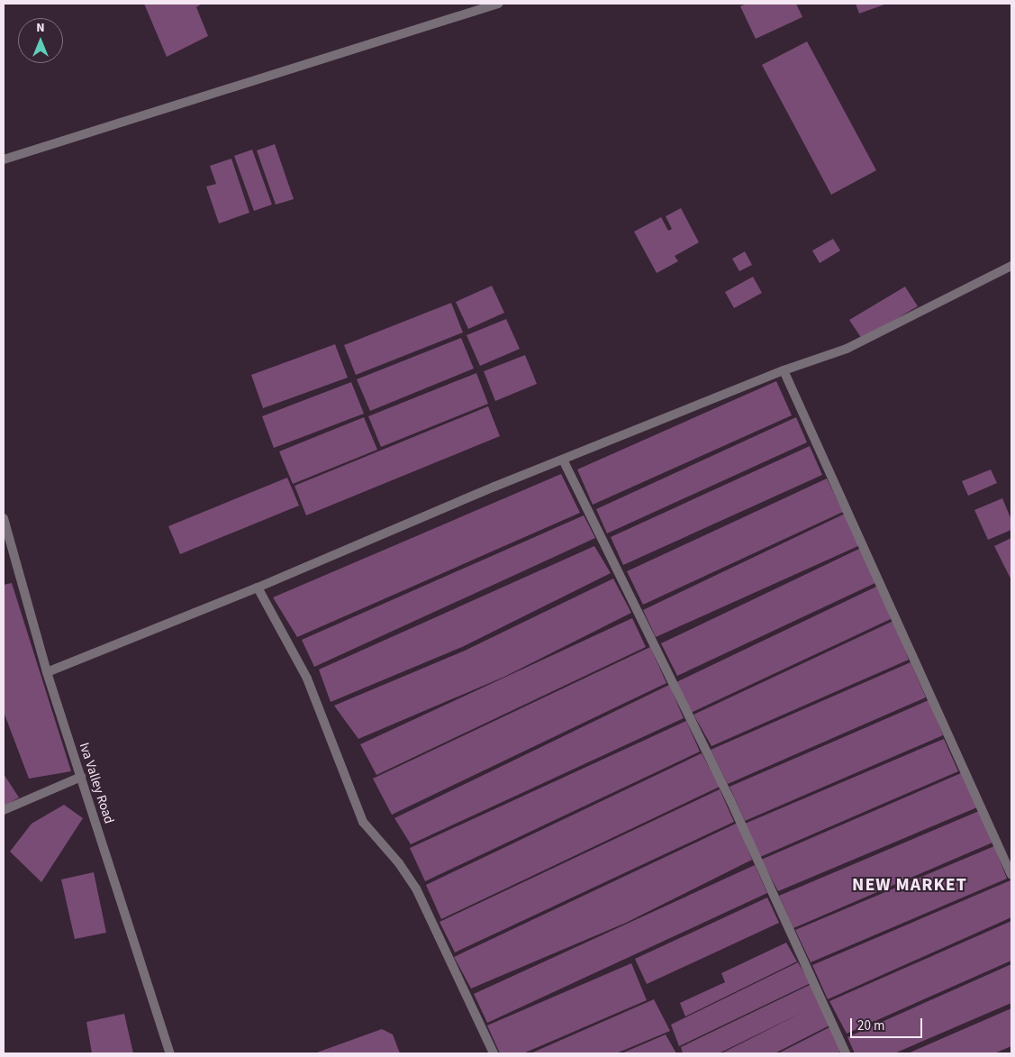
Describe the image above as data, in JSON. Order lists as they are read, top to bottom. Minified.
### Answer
{"streets":{"street":["Iva Valley Road"]},"districts":["NEW MARKET"],"scale_bar":"20 m","north":"top"}
